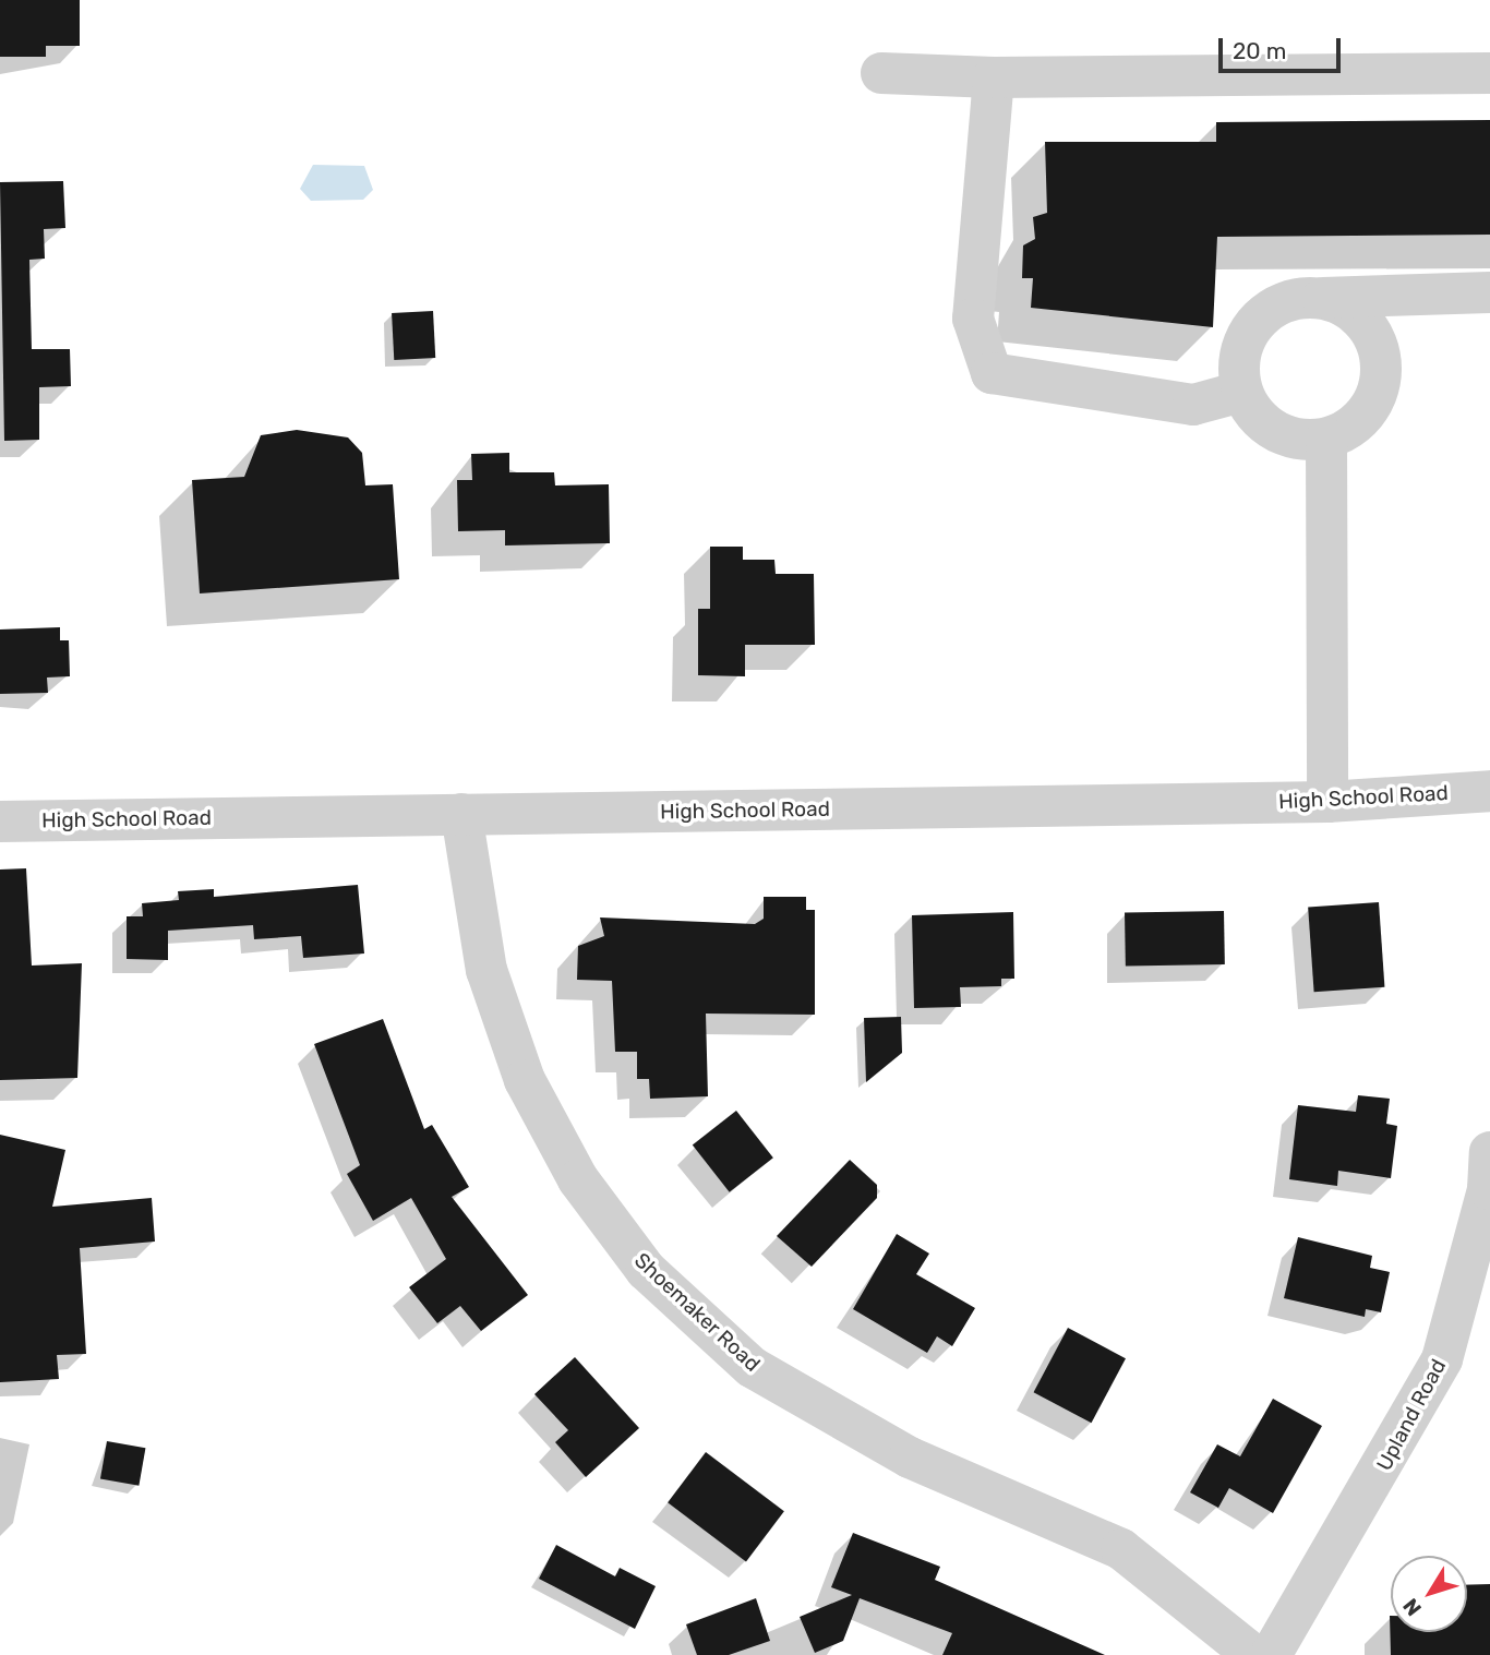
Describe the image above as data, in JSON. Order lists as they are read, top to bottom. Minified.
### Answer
{"streets":{"street":["High School Road","Shoemaker Road","Upland Road"]},"crossings":[["High School Road","Shoemaker Road"]],"scale_bar":"20 m","north":"bottom left"}
